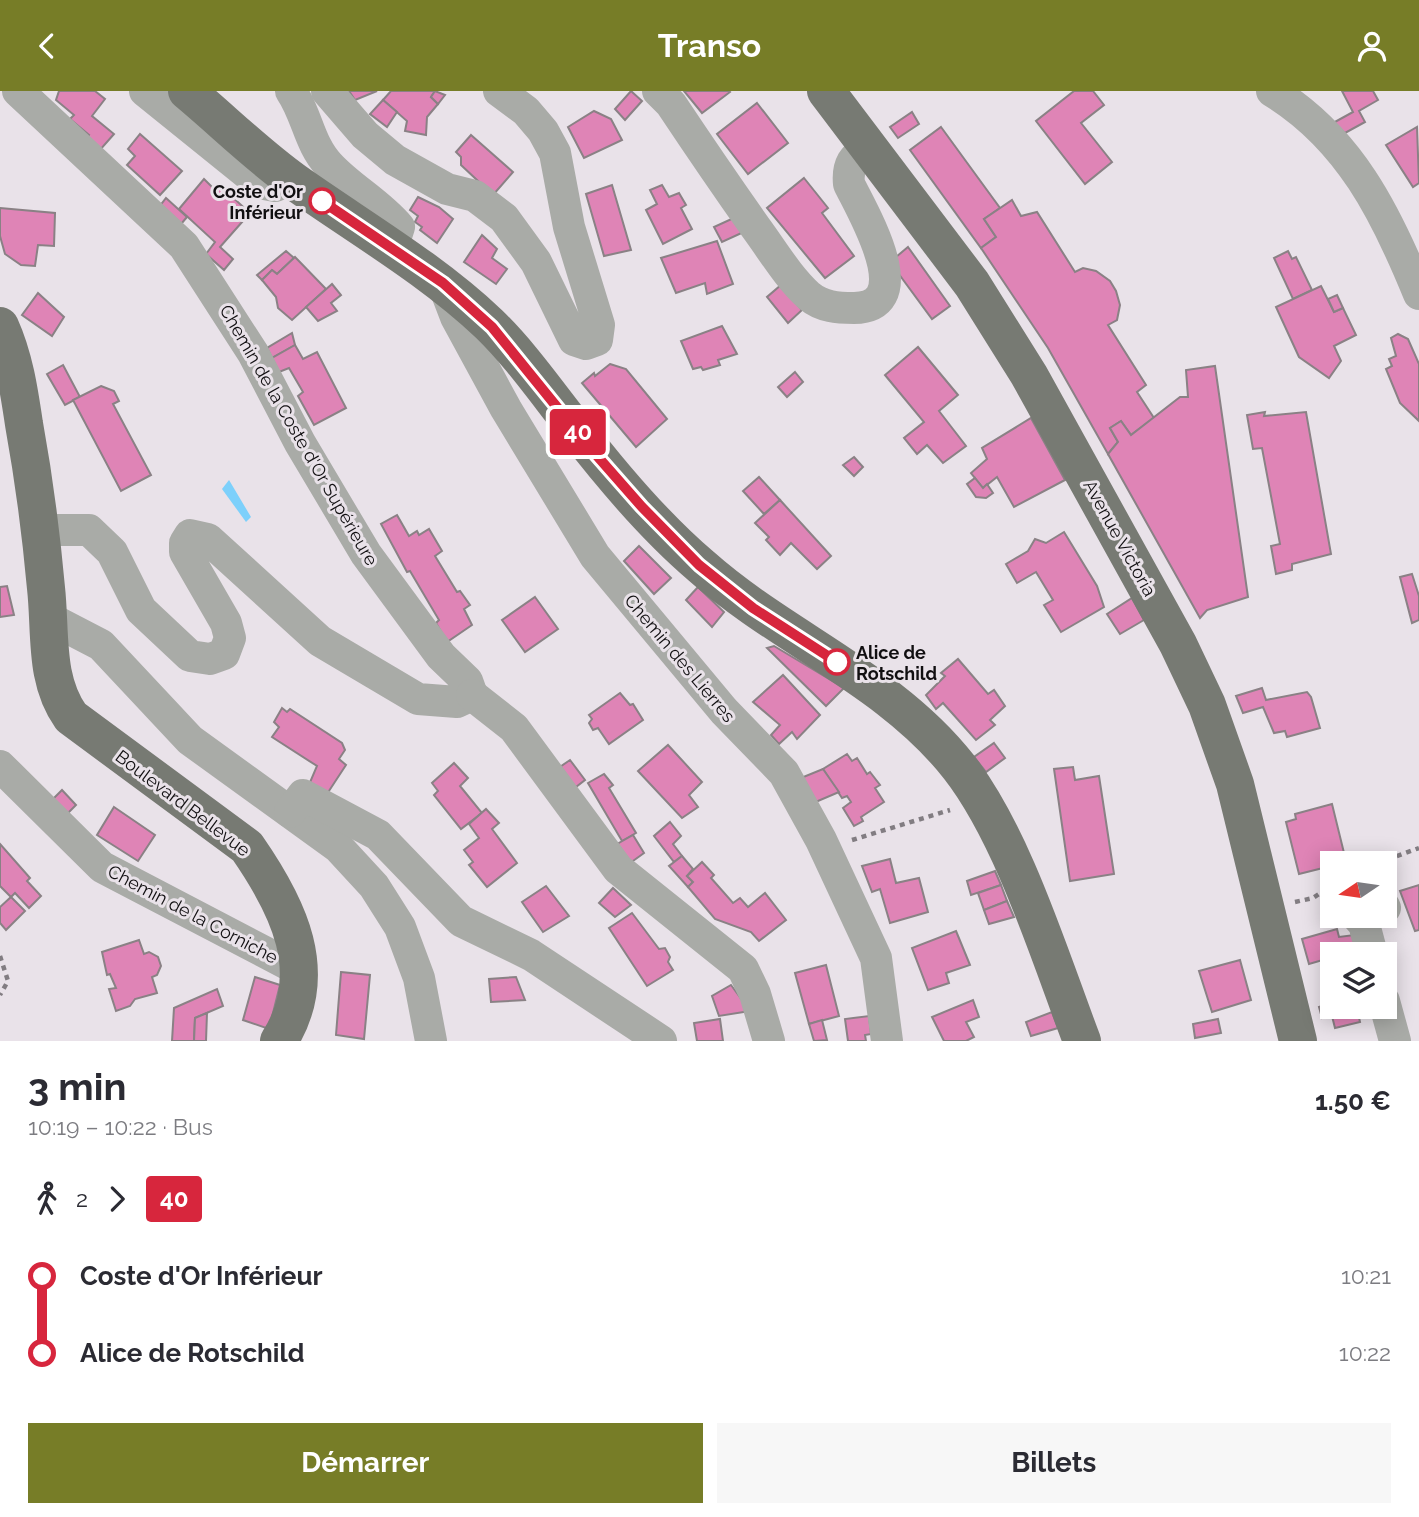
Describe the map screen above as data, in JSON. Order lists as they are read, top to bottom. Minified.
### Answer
{"streets":{"main road":["Avenue Victoria","Boulevard Bellevue"],"street":["Chemin de la Coste d'Or Supérieure","Chemin des Lierres","Chemin de la Corniche"]},"crossings":[["Boulevard Bellevue","Chemin de la Corniche"]],"places":["Coste d'Or Inférieur","Alice de Rotschild"],"lines":["bus line 40"],"north":"left","page":{"header":"Transo","on_map":"40","heading":["3 min","10:19 – 10:22 · Bus","1.50 €"],"legs":["2","40"],"list":[{"name":"Coste d'Or Inférieur","value":"10:21"},{"name":"Alice de Rotschild","value":"10:22"}],"buttons":["Démarrer","Billets"]}}
